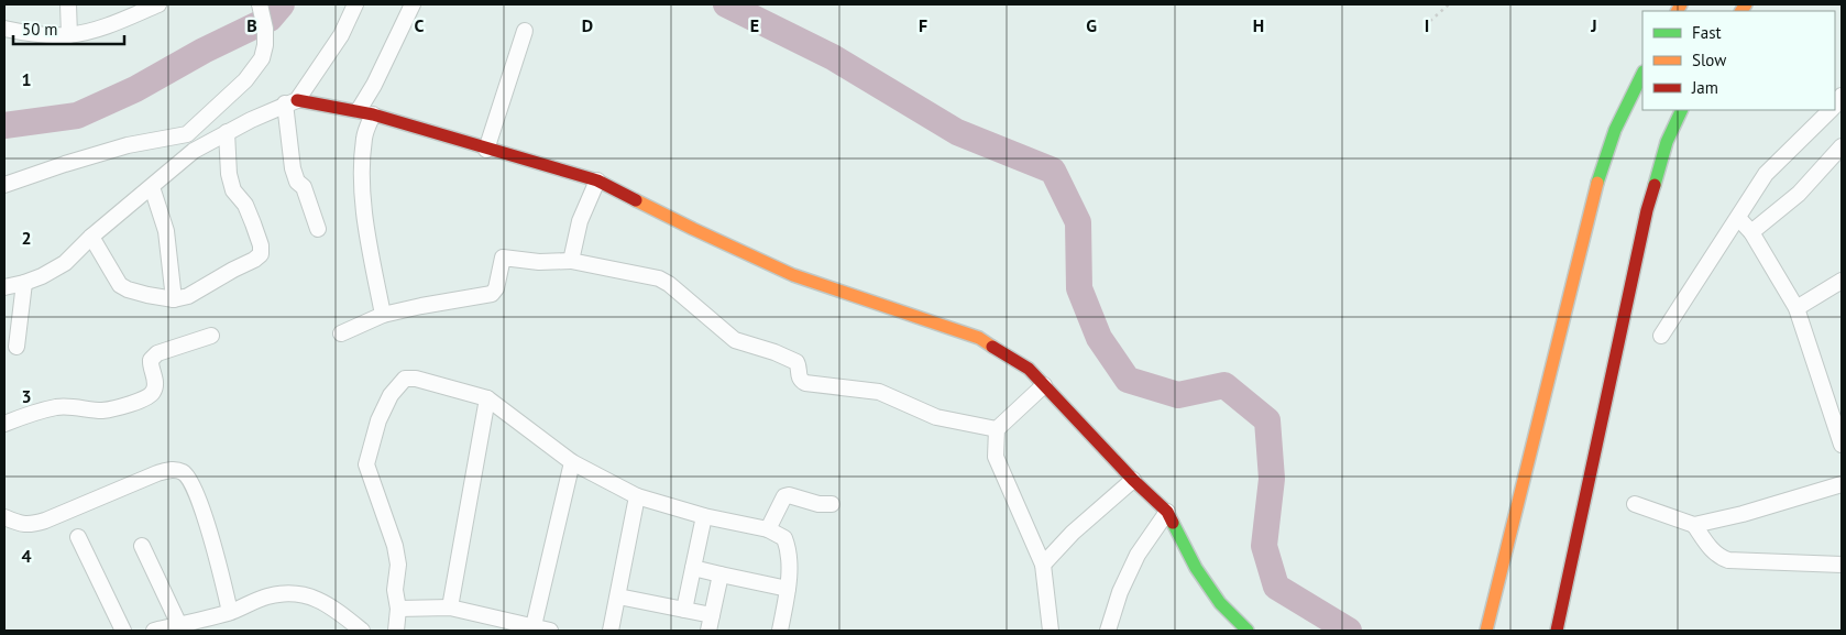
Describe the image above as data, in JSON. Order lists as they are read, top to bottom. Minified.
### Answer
{"legend":["Fast","Slow","Jam"],"scale_bar":"50 m","grid":{"columns":["B","C","D","E","F","G","H","I","J"],"rows":["1","2","3","4"]}}
